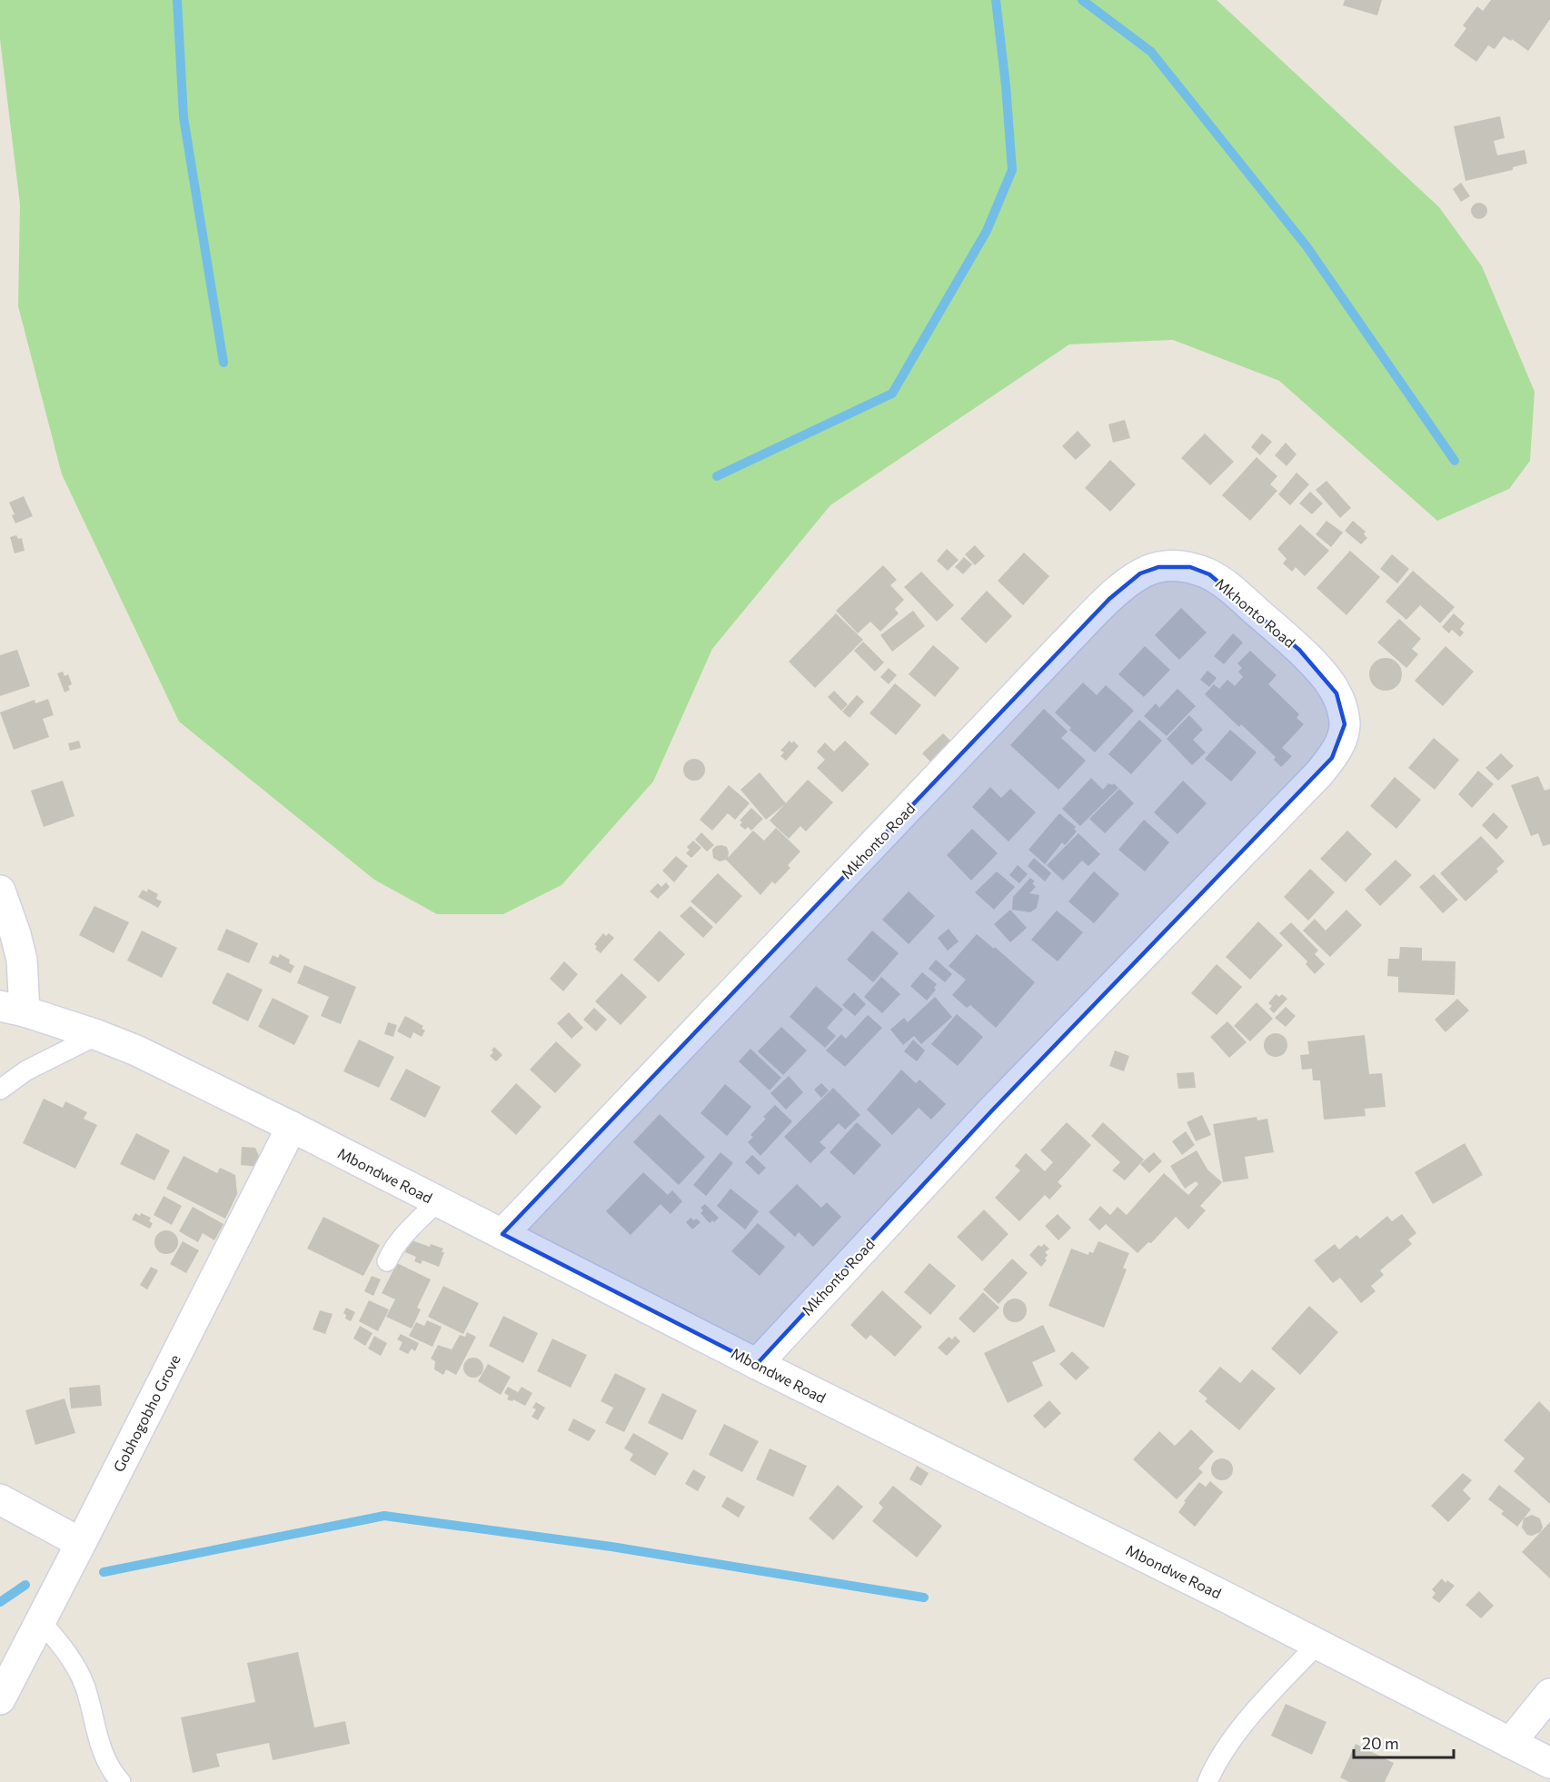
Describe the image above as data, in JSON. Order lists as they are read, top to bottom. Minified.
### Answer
{"streets":{"street":["Mkhonto Road","Mbondwe Road","Gobhogobho Grove"]},"crossings":[["Mkhonto Road","Mbondwe Road"],["Mbondwe Road","Gobhogobho Grove"]],"scale_bar":"20 m"}
